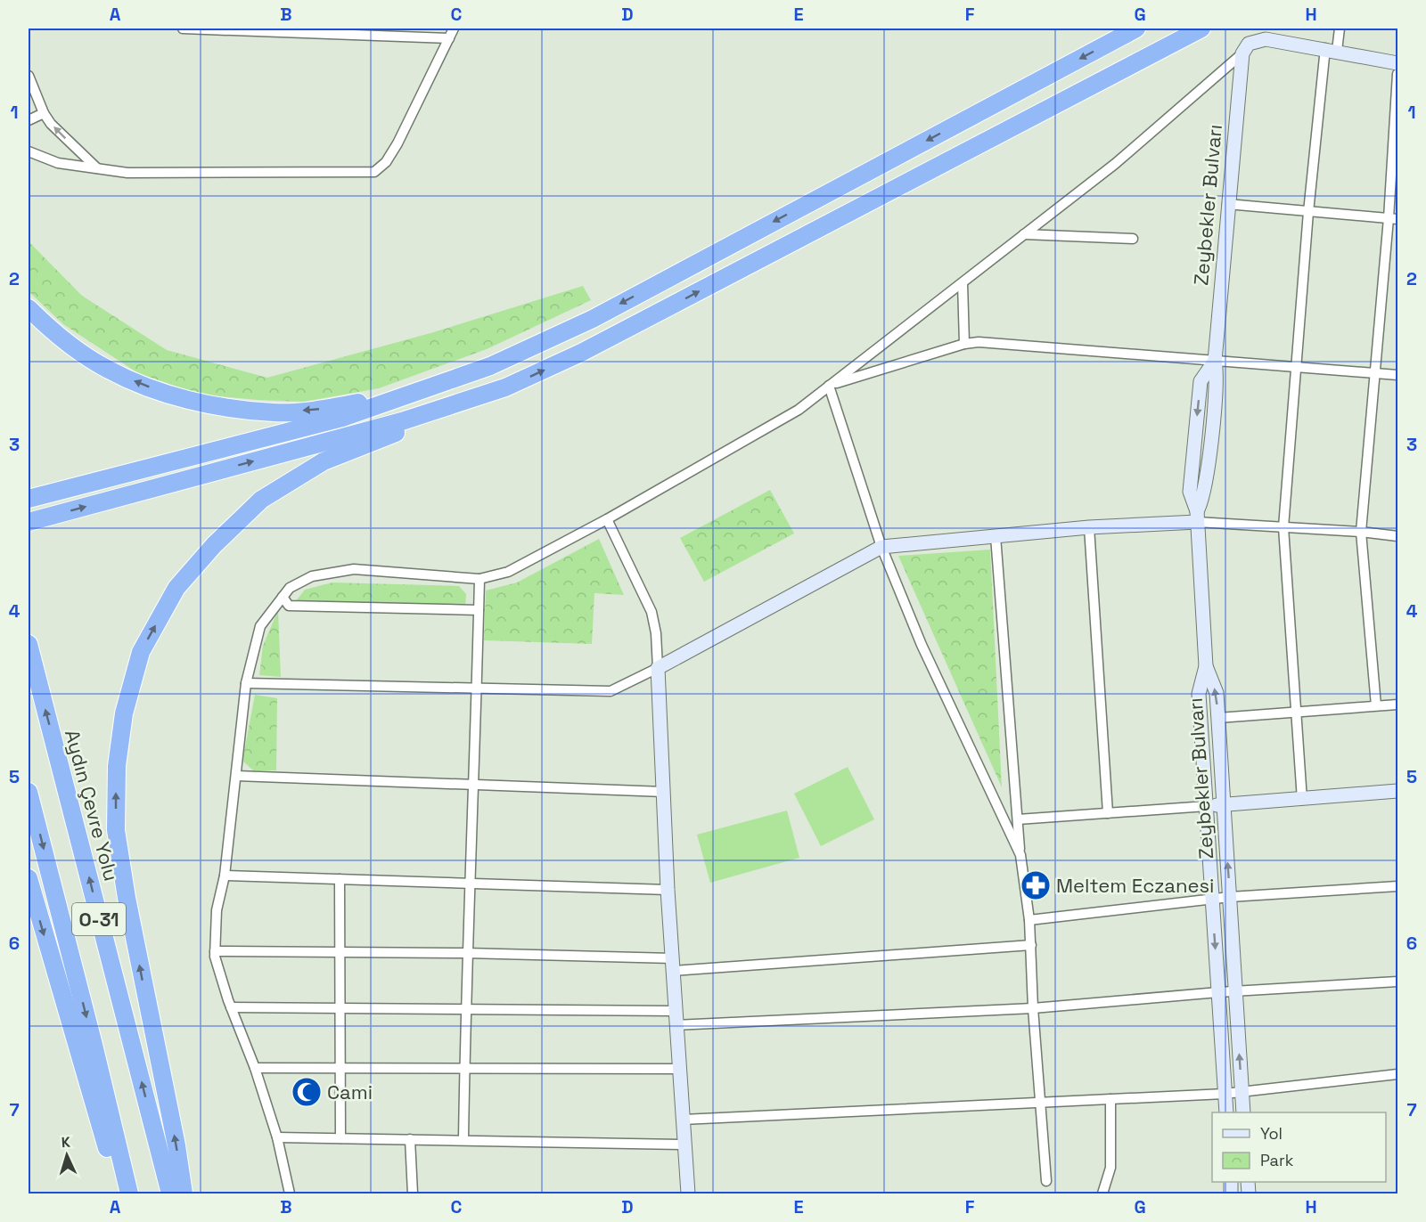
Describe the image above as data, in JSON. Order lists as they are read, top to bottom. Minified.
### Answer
{"streets":{"highway":["Aydın Çevre Yolu","O-31"],"street":["Zeybekler Bulvarı"]},"places":{"pharmacy":["Meltem Eczanesi"],"mosque":["Cami"]},"legend":["Yol","Park"],"north":"top","grid":{"columns":["A","B","C","D","E","F","G","H"],"rows":["1","2","3","4","5","6","7"]}}
